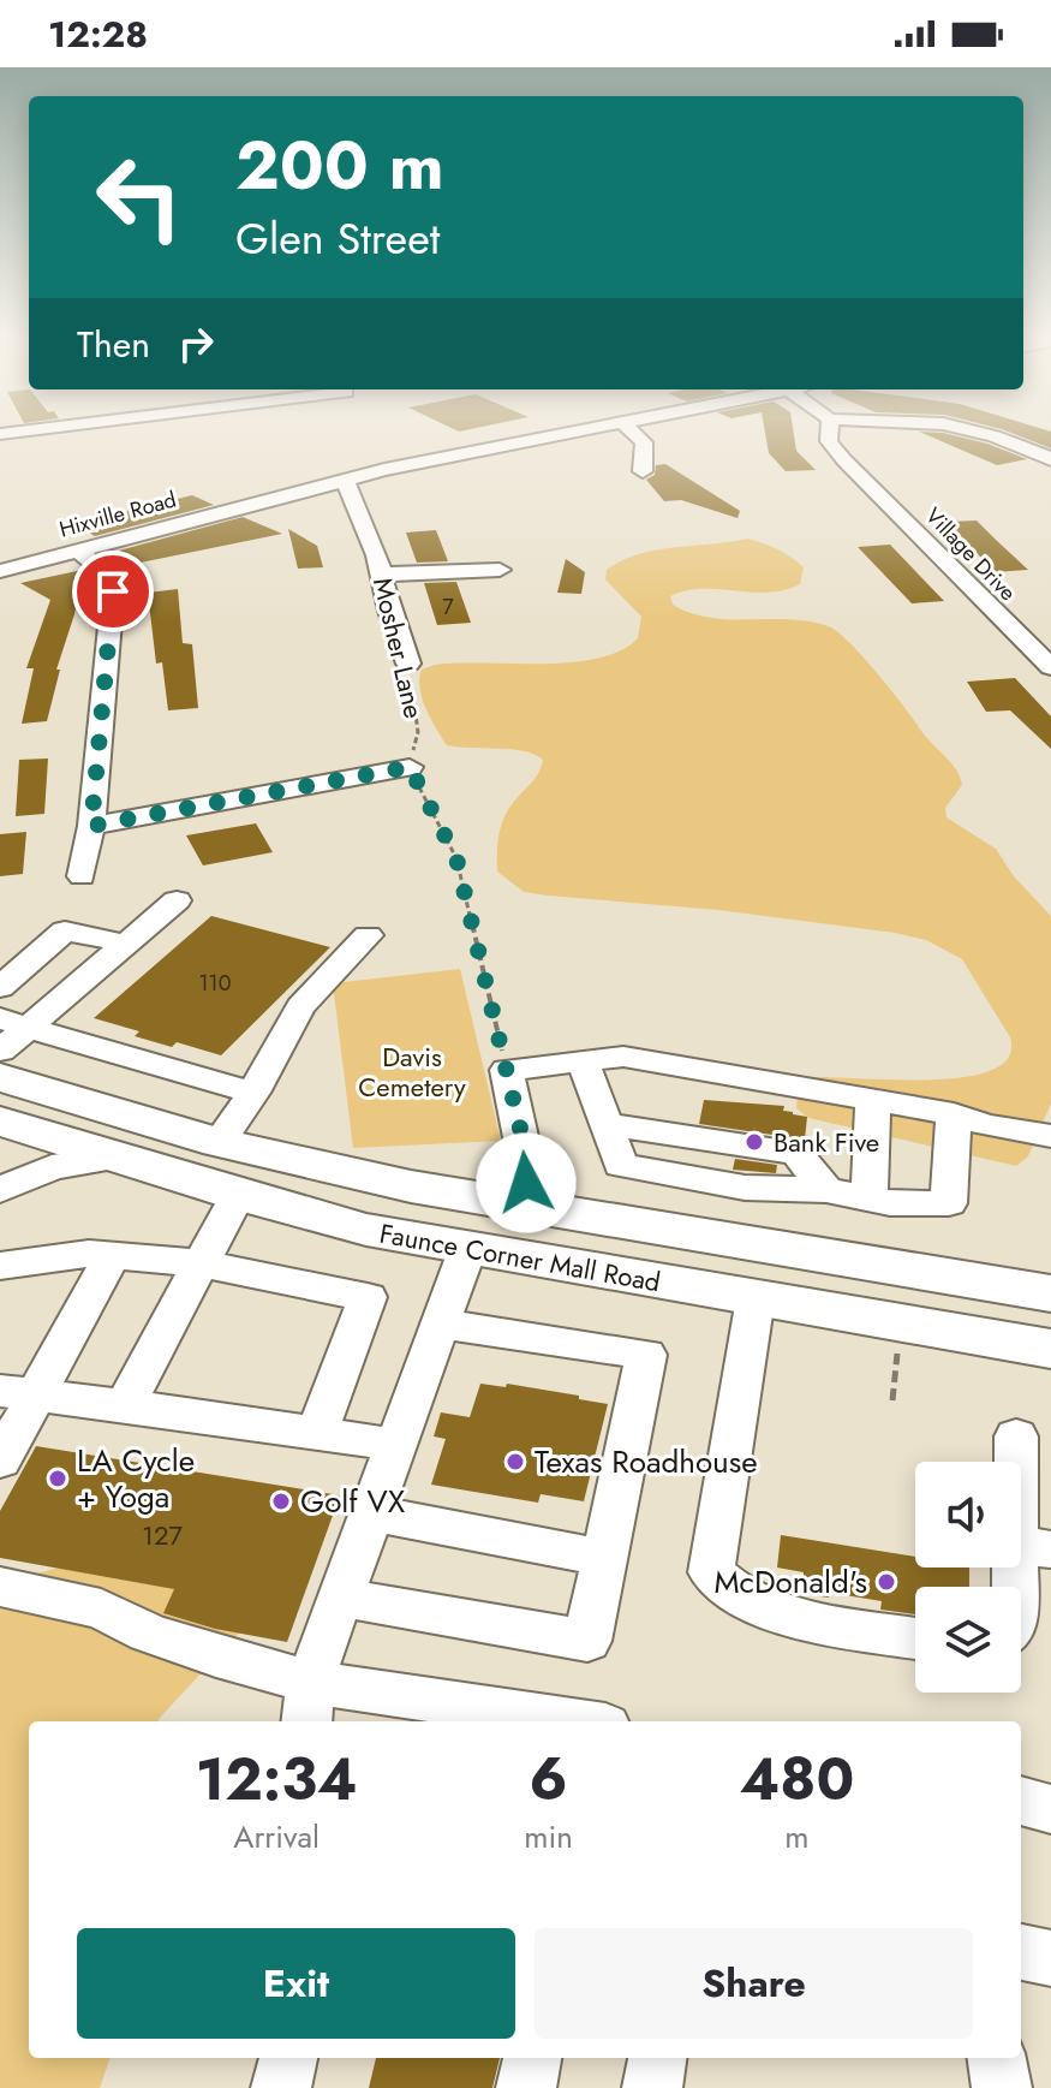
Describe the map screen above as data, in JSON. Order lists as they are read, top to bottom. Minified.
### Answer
{"streets":{"main road":["Faunce Corner Mall Road"],"street":["Hixville Road","Village Drive","Mosher Lane"]},"crossings":[["Hixville Road","Mosher Lane"]],"parks":["Davis Cemetery"],"places":["Bank Five","Texas Roadhouse","LA Cycle + Yoga","Golf VX","McDonald's"],"house_numbers":["7","110","127"],"page":{"status":"12:28","turn":["200 m","Glen Street"],"then":"Then","eta":["12:34","Arrival","6","min","480","m"],"buttons":["Exit","Share"]}}
